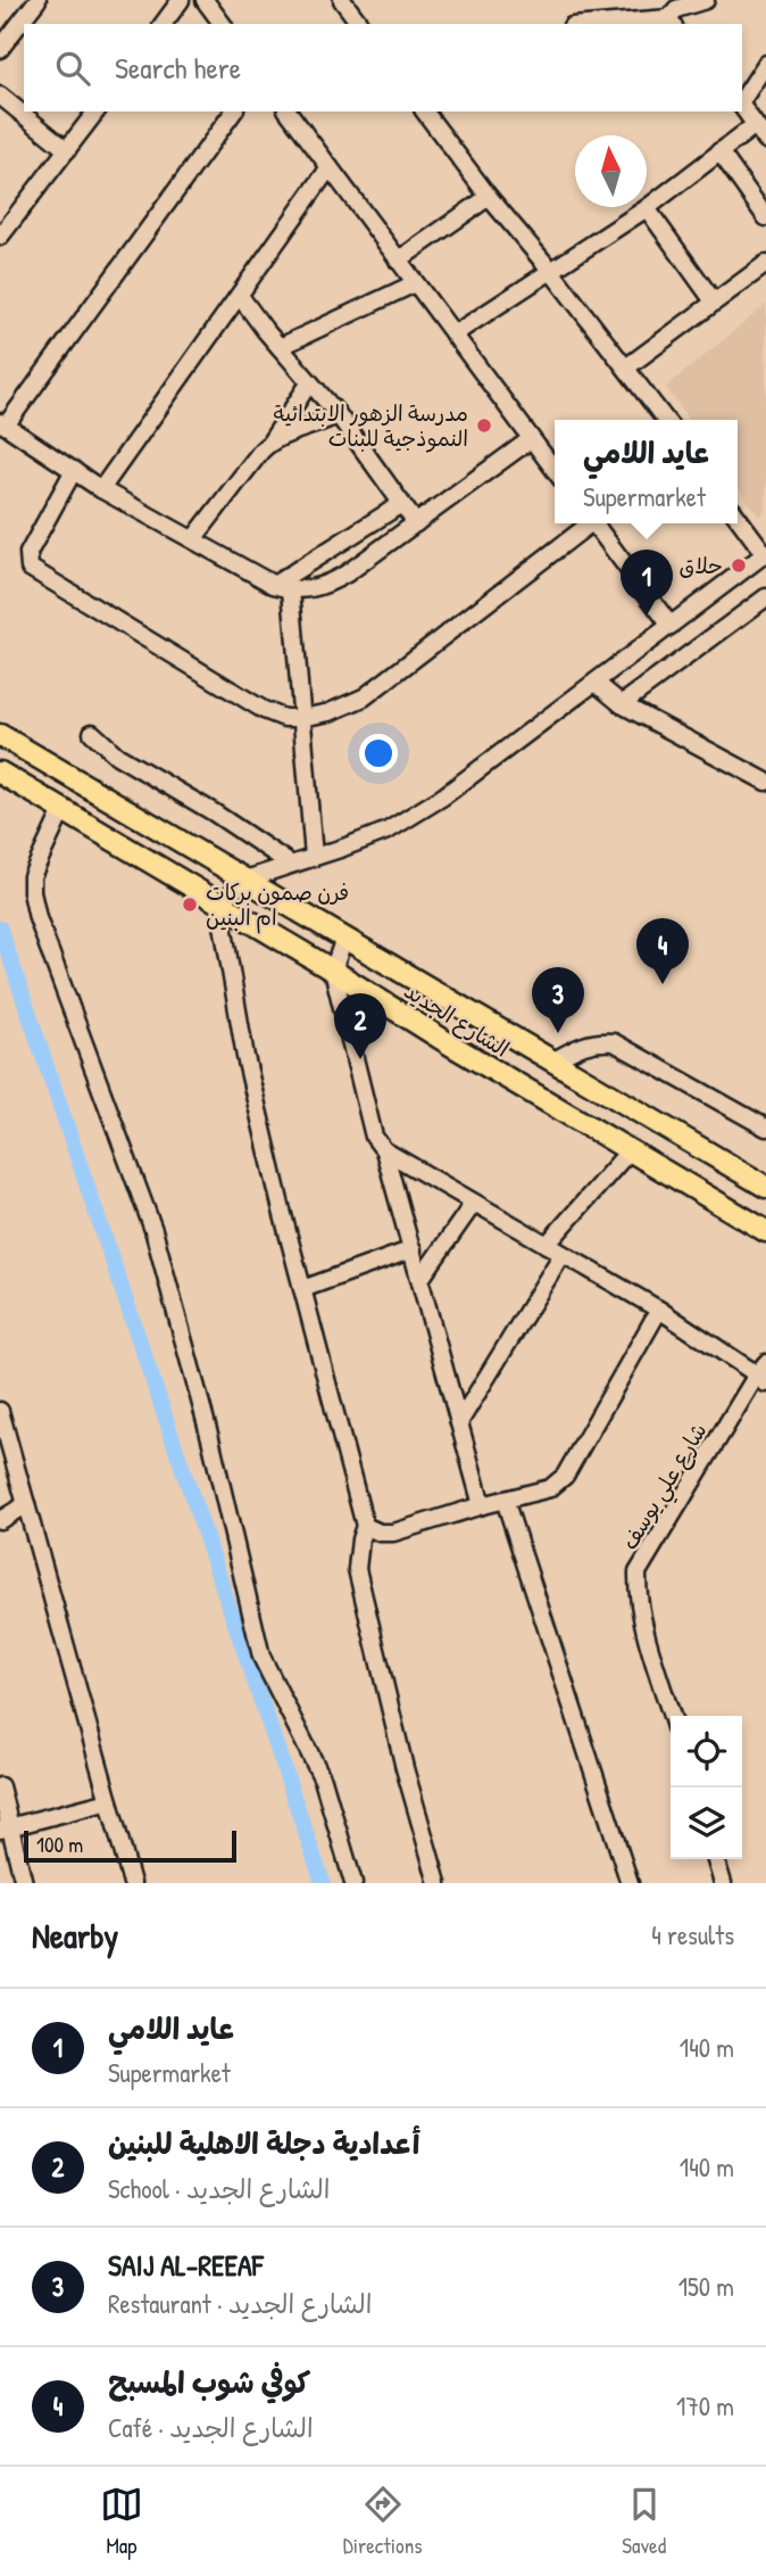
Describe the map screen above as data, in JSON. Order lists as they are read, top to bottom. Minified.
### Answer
{"streets":{"main road":["الشارع الجديد"],"street":["شارع علي يوسف"]},"places":["مدرسة الزهور الابتدائية النموذجية للبنات","حلاق","فرن صمون بركات ام البنين"],"scale_bar":"100 m","north":"top","page":{"search":"Search here","popup":["عايد اللامي","Supermarket"],"pins":["1","4","3","2"],"scale":"100 m","heading":["Nearby","4 results"],"list":[{"mark":"1","name":"عايد اللامي","note":"Supermarket","value":"140 m"},{"mark":"2","name":"أعدادية دجلة الاهلية للبنين","note":"School · الشارع الجديد","value":"140 m"},{"mark":"3","name":"SAIJ AL-REEAF","note":"Restaurant · الشارع الجديد","value":"150 m"},{"mark":"4","name":"كوفي شوب المسبح","note":"Café · الشارع الجديد","value":"170 m"}],"nav":["Map","Directions","Saved"]}}
